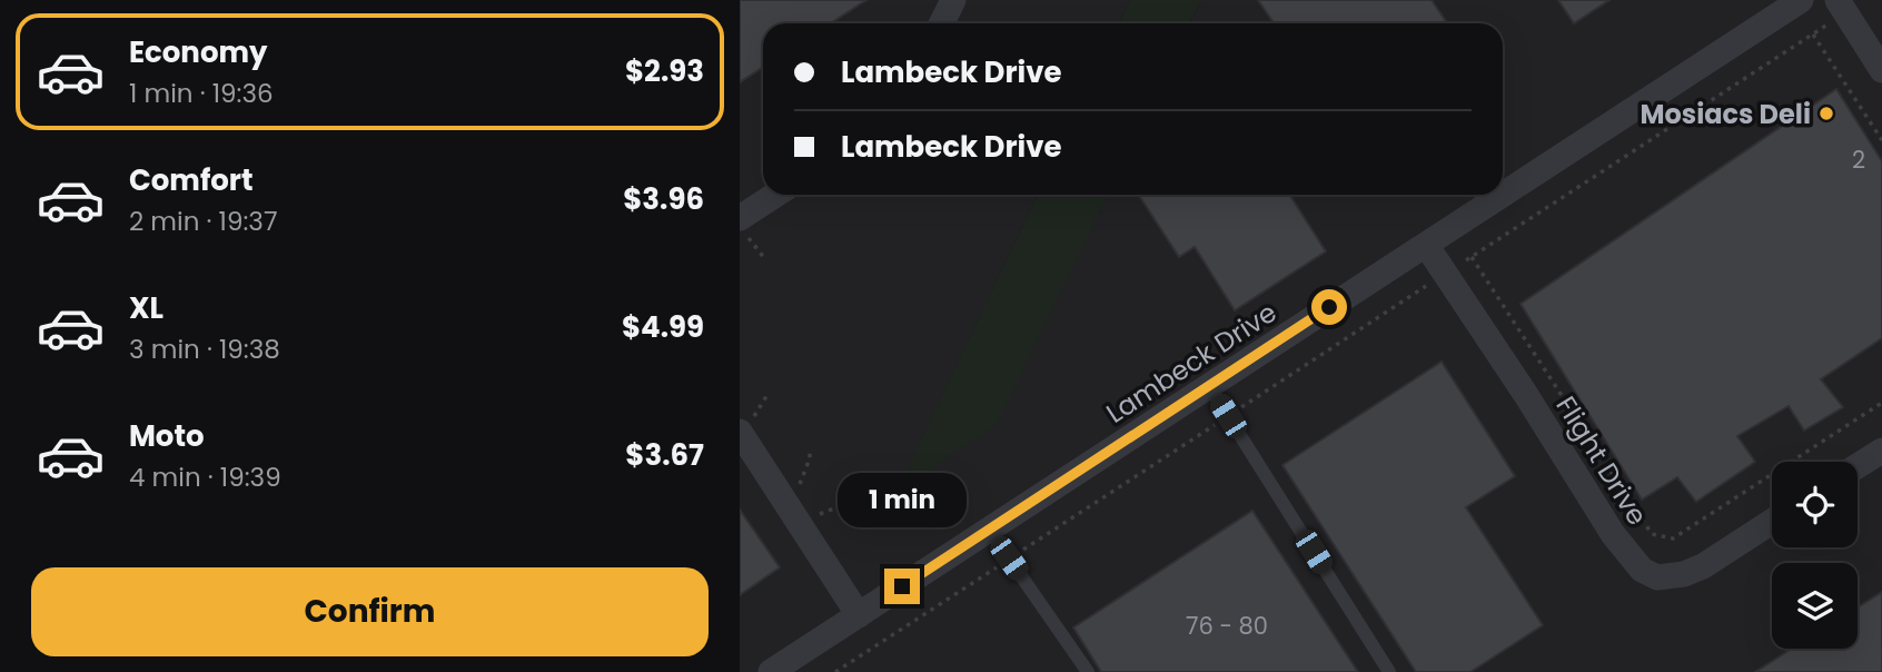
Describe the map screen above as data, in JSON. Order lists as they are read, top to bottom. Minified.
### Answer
{"streets":{"street":["Lambeck Drive","Flight Drive"]},"crossings":[["Lambeck Drive","Flight Drive"]],"places":["Mosiacs Deli"],"house_numbers":["2","76 - 80"],"page":{"list":[{"name":"Economy","note":"1 min · 19:36","value":"$2.93"},{"name":"Comfort","note":"2 min · 19:37","value":"$3.96"},{"name":"XL","note":"3 min · 19:38","value":"$4.99"},{"name":"Moto","note":"4 min · 19:39","value":"$3.67"}],"banner":["Lambeck Drive","Lambeck Drive"],"bubble":"1 min","buttons":"Confirm"}}
